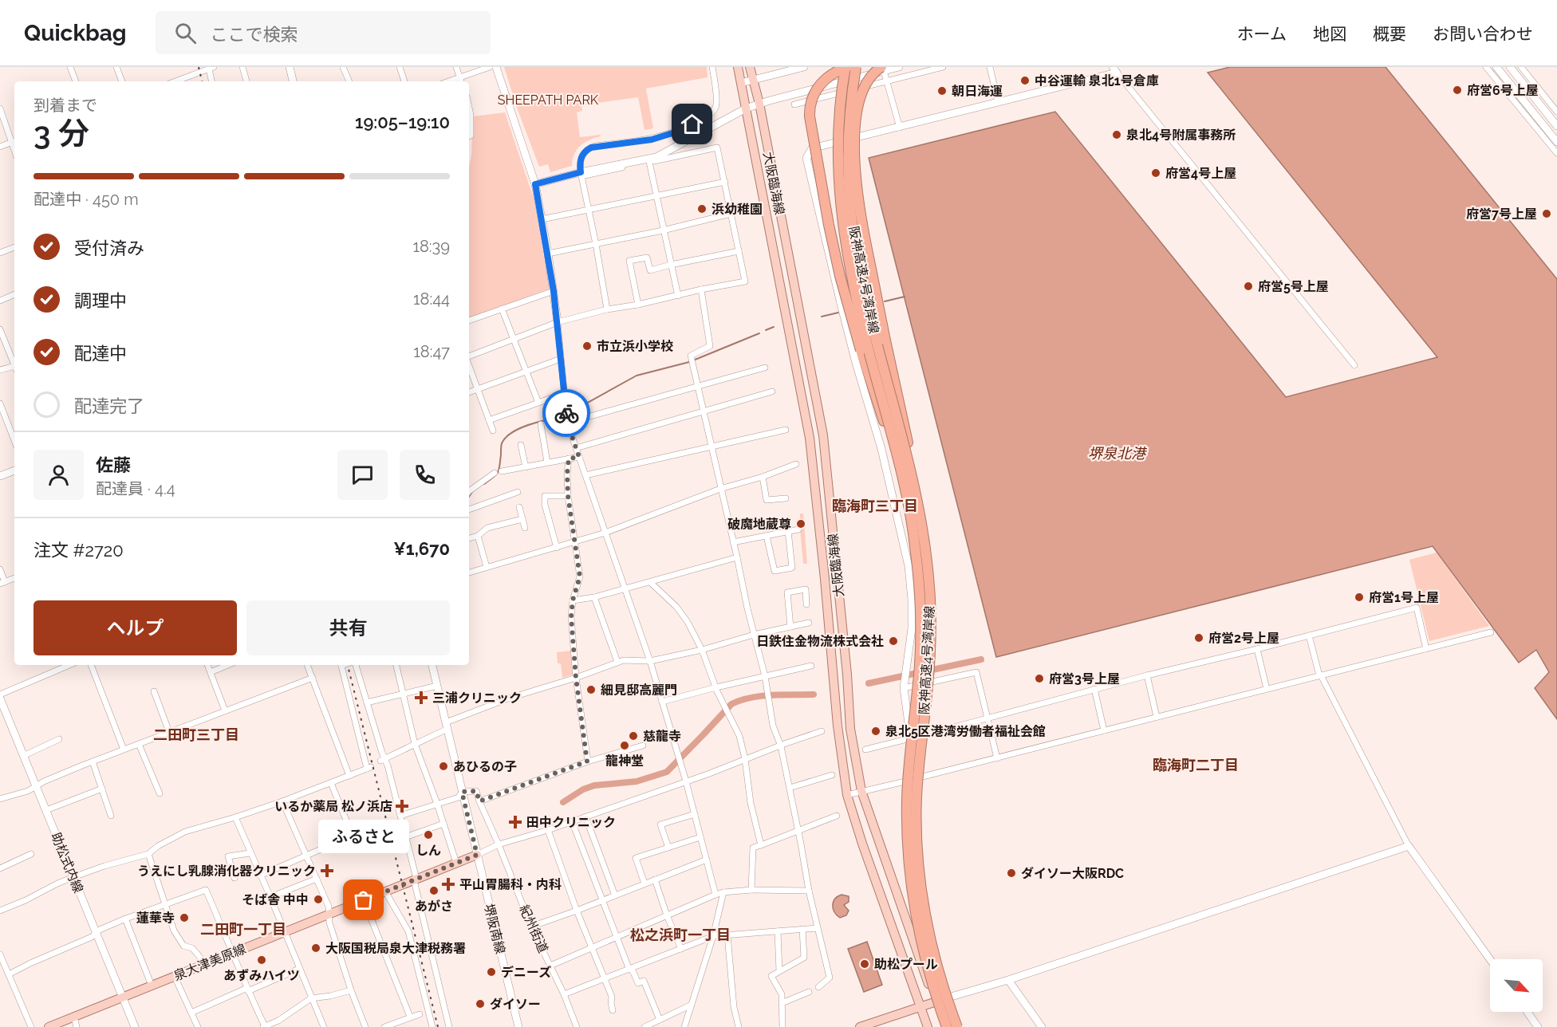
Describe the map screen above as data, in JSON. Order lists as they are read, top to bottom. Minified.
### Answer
{"streets":{"highway":["阪神高速4号湾岸線"],"main road":["大阪臨海線","泉大津美原線"],"street":["助松式内線","堺阪南線","紀州街道"]},"crossings":[["大阪臨海線","阪神高速4号湾岸線"],["助松式内線","泉大津美原線"],["堺阪南線","泉大津美原線"]],"districts":["臨海町三丁目","二田町三丁目","臨海町二丁目","二田町一丁目","松之浜町一丁目"],"water":["堺泉北港"],"parks":["SHEEPATH PARK"],"places":{"other":["中谷運輸 泉北1号倉庫","府営6号上屋","朝日海運","泉北4号附属事務所","府営4号上屋","浜幼稚園","府営7号上屋","府営5号上屋","市立浜小学校","破魔地蔵尊","府営1号上屋","府営2号上屋","日鉄住金物流株式会社","府営3号上屋","細見邸高麗門","泉北5区港湾労働者福祉会館","慈龍寺","龍神堂","あひるの子","しん","ダイソー大阪RDC","あがさ","そば舎 中中","ふるさと","蓮華寺","大阪国税局泉大津税務署","あずみハイツ","助松プール","デニーズ","ダイソー"],"health":["三浦クリニック","いるか薬局 松ノ浜店","田中クリニック","うえにし乳腺消化器クリニック","平山胃腸科・内科"]},"north":"bottom right","page":{"header":"Quickbag","search":"ここで検索","nav":["ホーム","地図","概要","お問い合わせ"],"heading":["3 分","到着まで","19:05–19:10"],"panel":["佐藤","配達員 · 4.4","注文 #2720","¥1,670"],"bar":"配達中 · 450 m","list":[["受付済み","18:39"],["調理中","18:44"],["配達中","18:47"],"配達完了"],"buttons":["ヘルプ","共有"],"bubble":"ふるさと"}}
